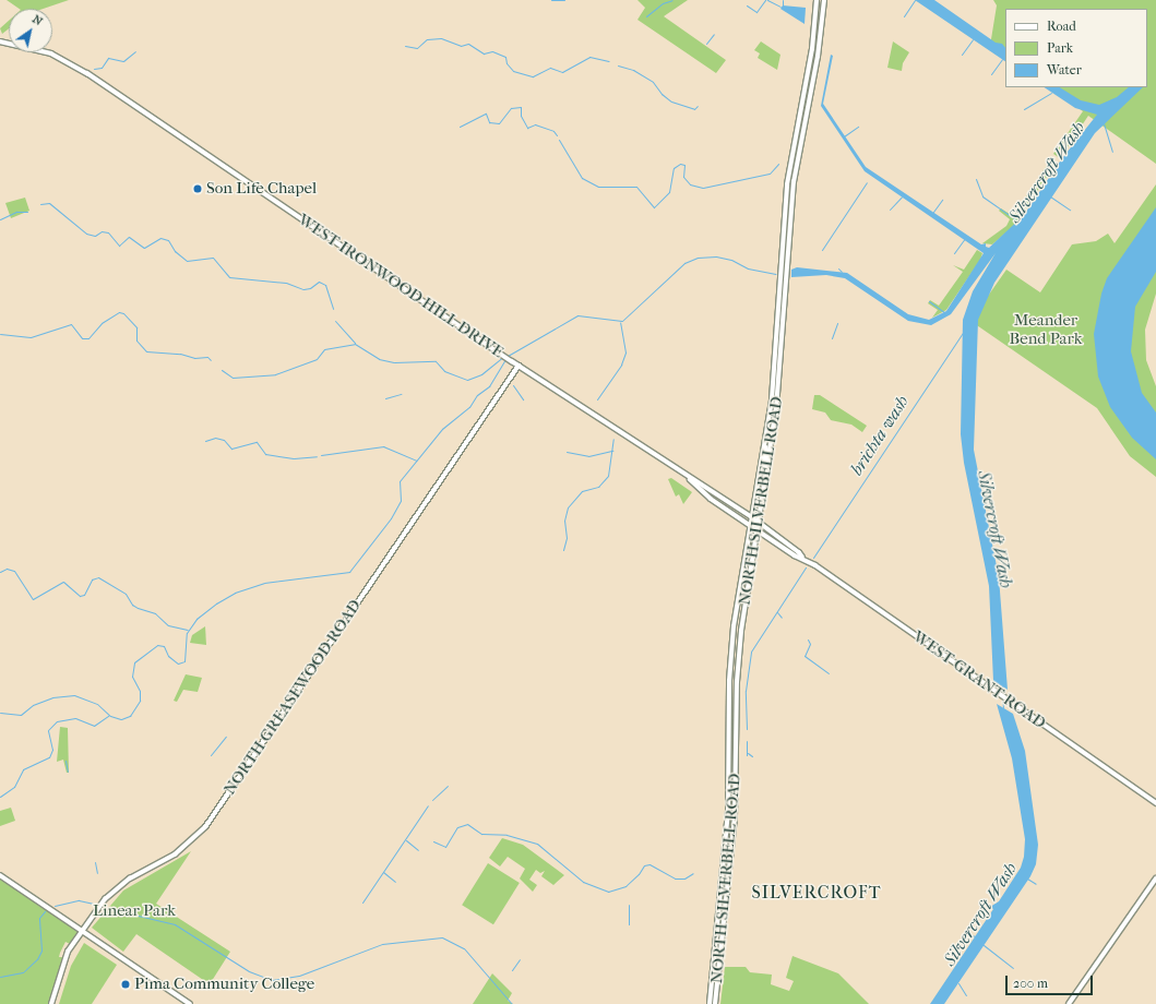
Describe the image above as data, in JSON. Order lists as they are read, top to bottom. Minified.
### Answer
{"streets":{"main road":["WEST IRONWOOD HILL DRIVE","NORTH SILVERBELL ROAD","WEST GRANT ROAD","NORTH GREASEWOOD ROAD"]},"crossings":[["WEST IRONWOOD HILL DRIVE","NORTH SILVERBELL ROAD"],["WEST IRONWOOD HILL DRIVE","WEST GRANT ROAD"],["WEST IRONWOOD HILL DRIVE","NORTH GREASEWOOD ROAD"],["NORTH SILVERBELL ROAD","WEST GRANT ROAD"]],"districts":["SILVERCROFT"],"water":["Silvercroft Wash","brichta wash"],"parks":["Meander Bend Park","Linear Park"],"places":["Son Life Chapel","Pima Community College"],"legend":["Road","Park","Water"],"scale_bar":"200 m","north":"top right"}
